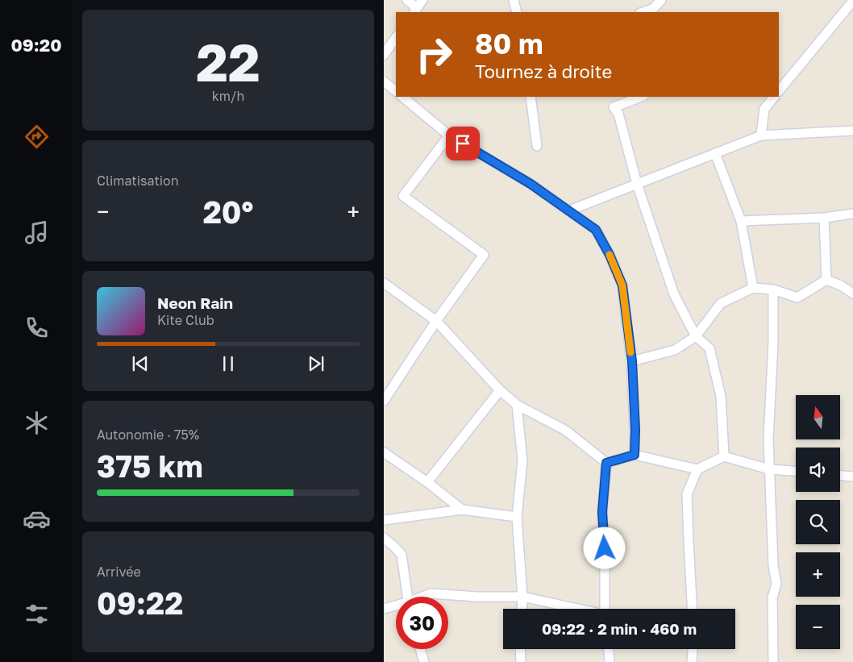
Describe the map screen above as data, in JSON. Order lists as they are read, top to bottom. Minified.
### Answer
{"north":"top","page":{"tabs":"09:20","tile":[["22","km/h"],"Climatisation",["Autonomie · 75%","375 km"],["Arrivée","09:22"]],"turn":["80 m","Tournez à droite"],"heat":["−","20°","+"],"song":["Neon Rain","Kite Club"],"map_buttons":["+","−"],"limit":"30","trip":"09:22 · 2 min · 460 m"}}
